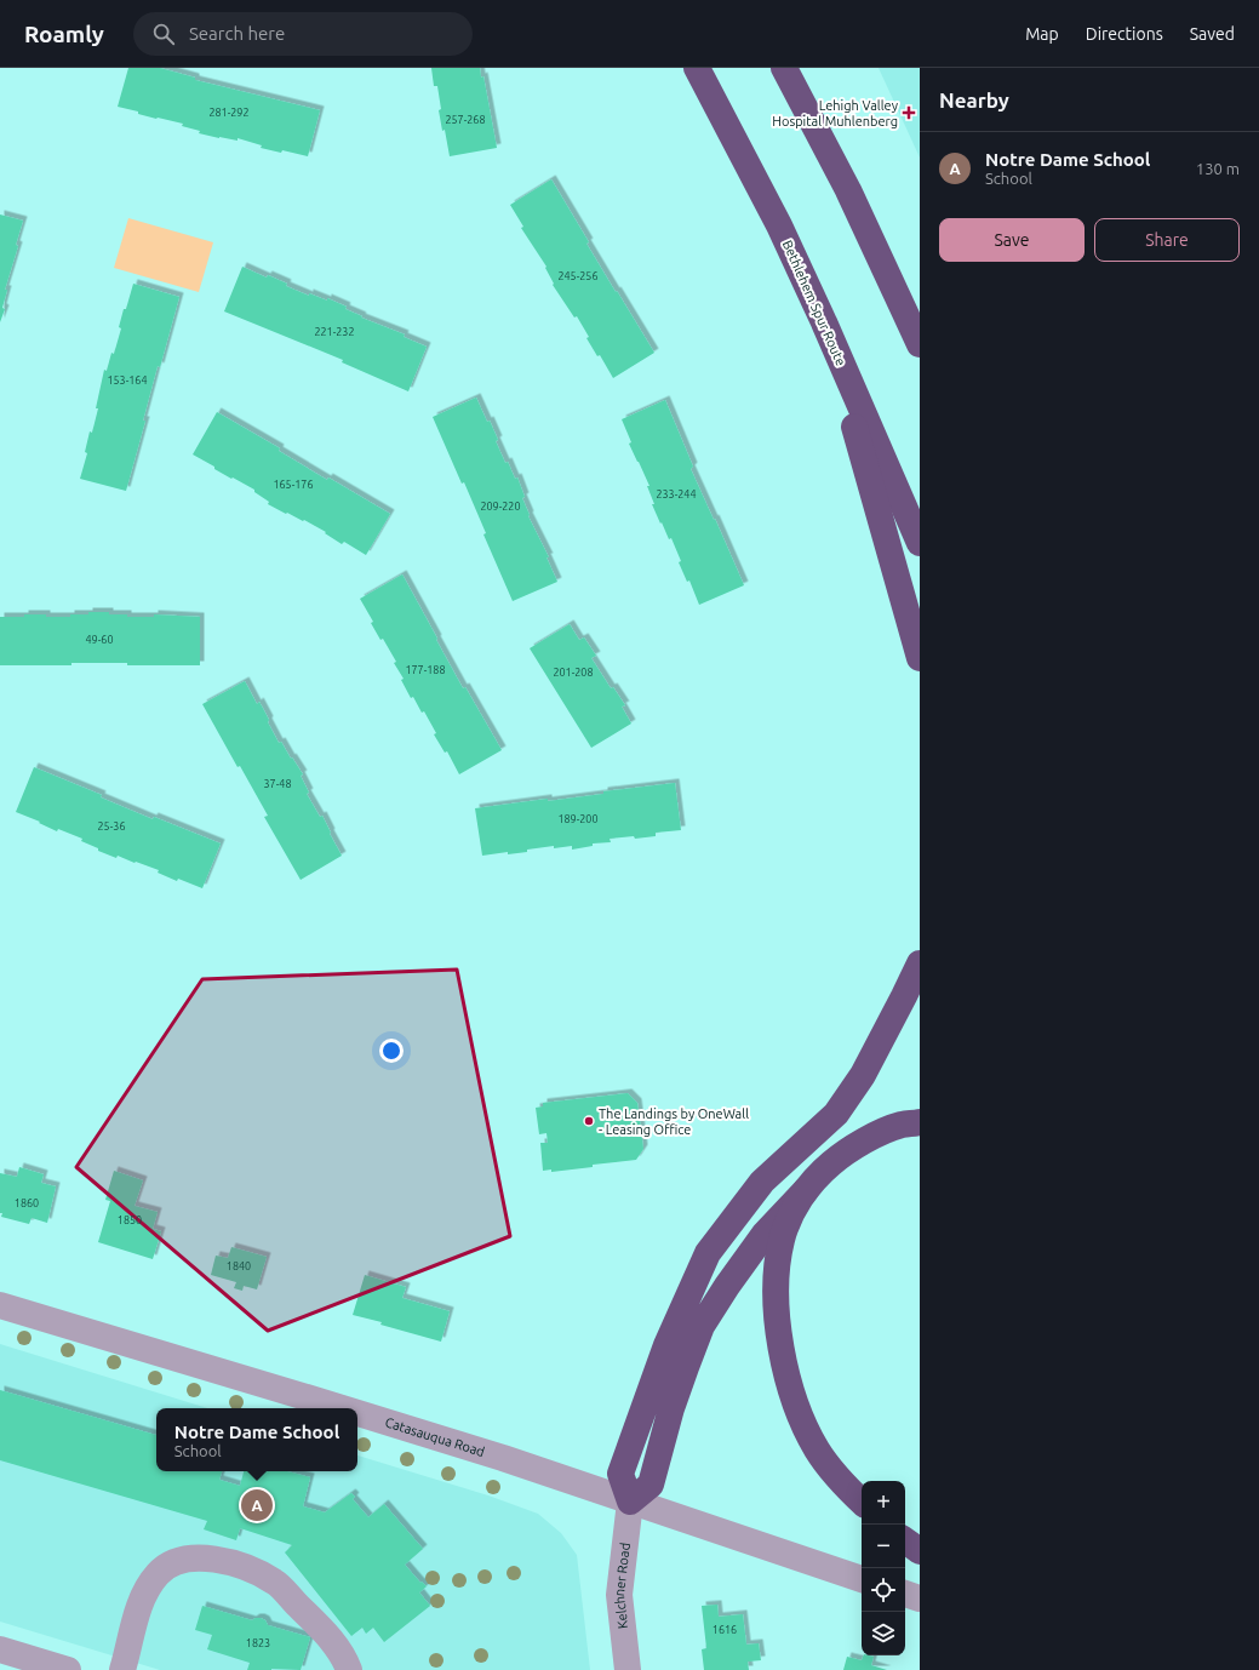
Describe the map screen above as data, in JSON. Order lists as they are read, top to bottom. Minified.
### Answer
{"streets":{"highway":["Bethlehem Spur Route"],"street":["Catasauqua Road","Kelchner Road"]},"crossings":[["Catasauqua Road","Kelchner Road"]],"places":{"health":["Lehigh Valley Hospital Muhlenberg"],"other":["The Landings by OneWall - Leasing Office"]},"house_numbers":["281-292","257-268","245-256","221-232","153-164","165-176","233-244","209-220","49-60","177-188","201-208","37-48","189-200","25-36","1860","1850","1840","1616","1823"],"page":{"header":"Roamly","search":"Search here","nav":["Map","Directions","Saved"],"heading":"Nearby","list":[{"mark":"A","name":"Notre Dame School","note":"School","value":"130 m"}],"buttons":["Save","Share"],"popup":["Notre Dame School","School"],"map_buttons":["+","−"],"pins":"A"}}
